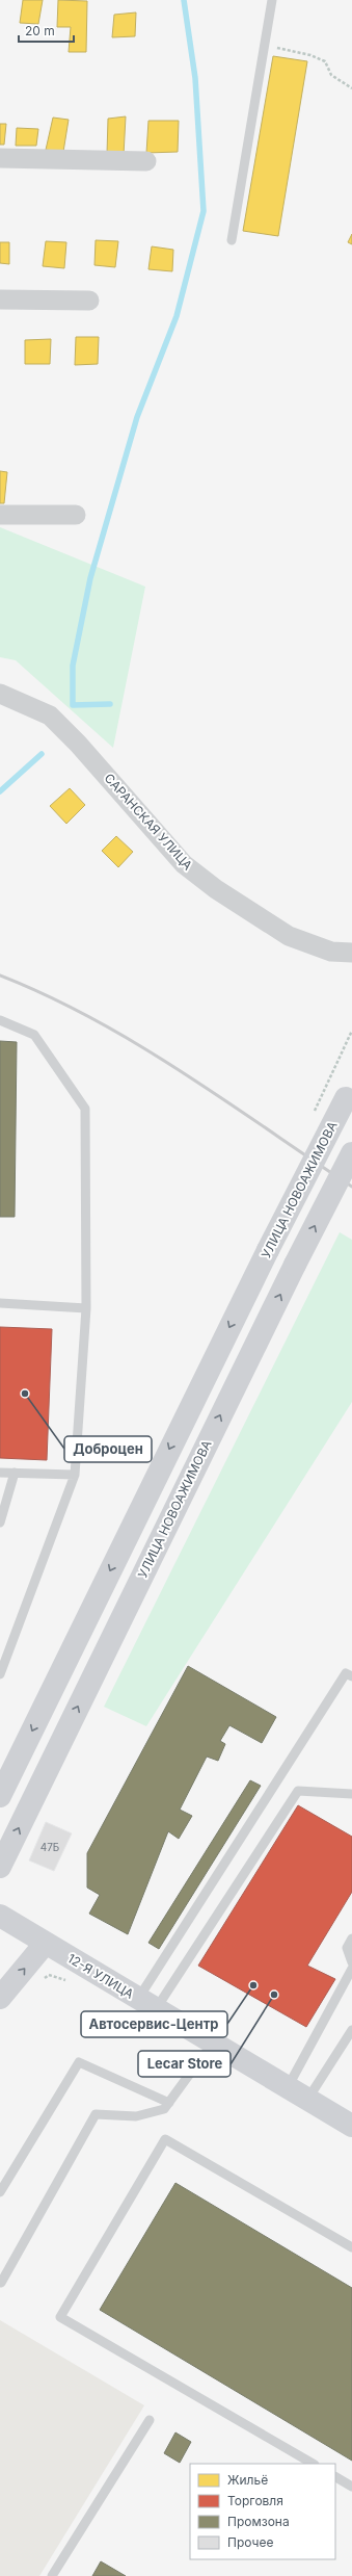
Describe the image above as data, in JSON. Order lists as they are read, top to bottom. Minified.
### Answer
{"streets":{"main road":["УЛИЦА НОВОАЖИМОВА","12-Я УЛИЦА"],"street":["САРАНСКАЯ УЛИЦА"]},"places":["Доброцен","Автосервис-Центр","Lecar Store"],"house_numbers":["47Б"],"legend":["Жильё","Торговля","Промзона","Прочее"],"scale_bar":"20 m"}
